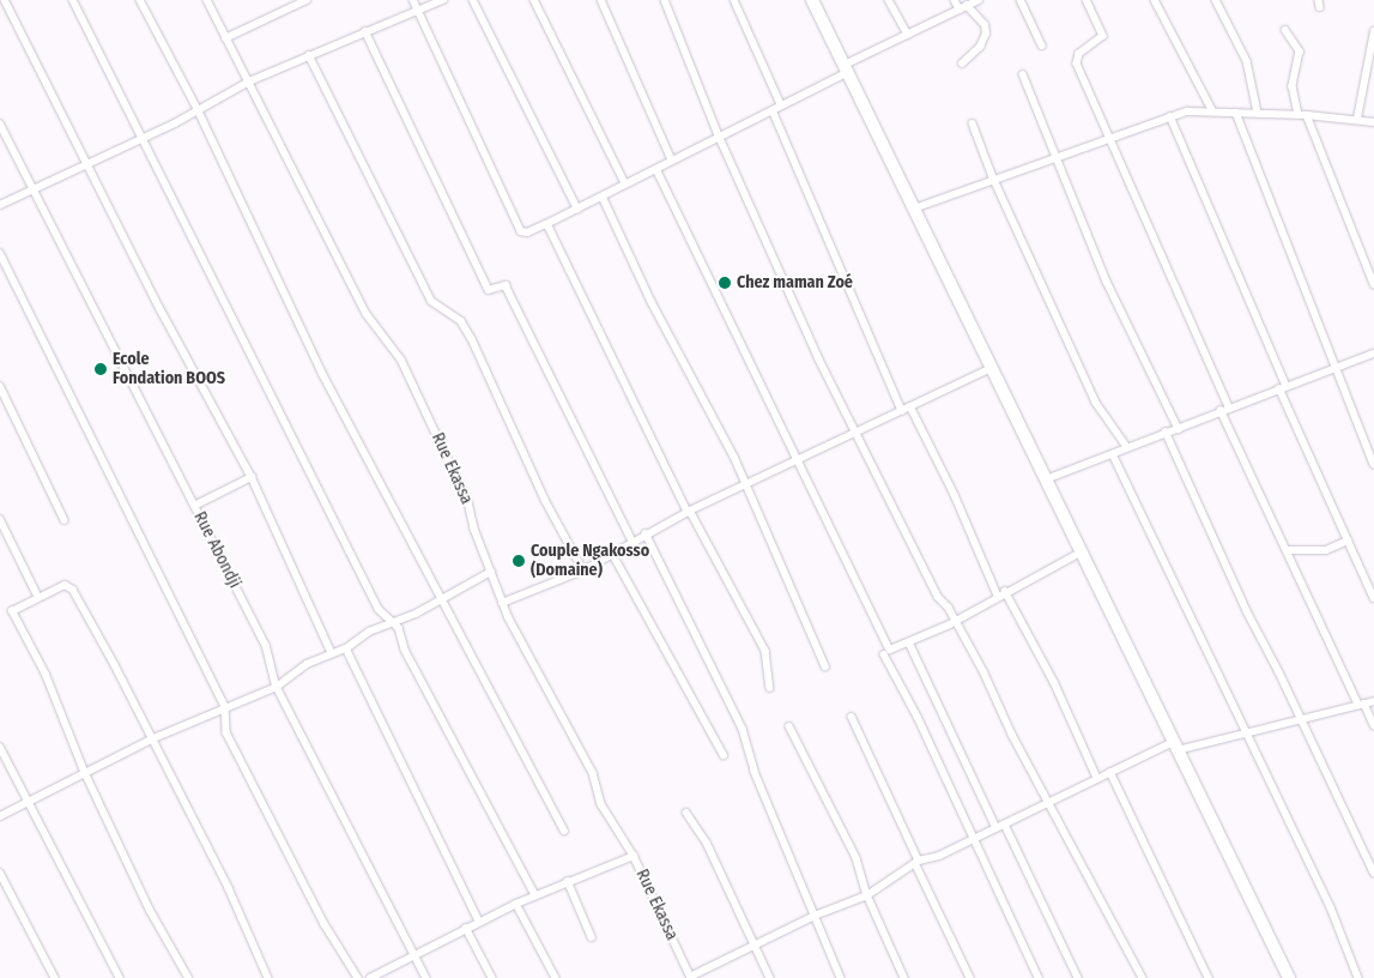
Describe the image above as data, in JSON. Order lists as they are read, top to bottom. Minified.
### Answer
{"streets":{"street":["Rue Ekassa","Rue Abondji"]},"places":["Chez maman Zoé","Ecole Fondation BOOS","Couple Ngakosso (Domaine)"]}
